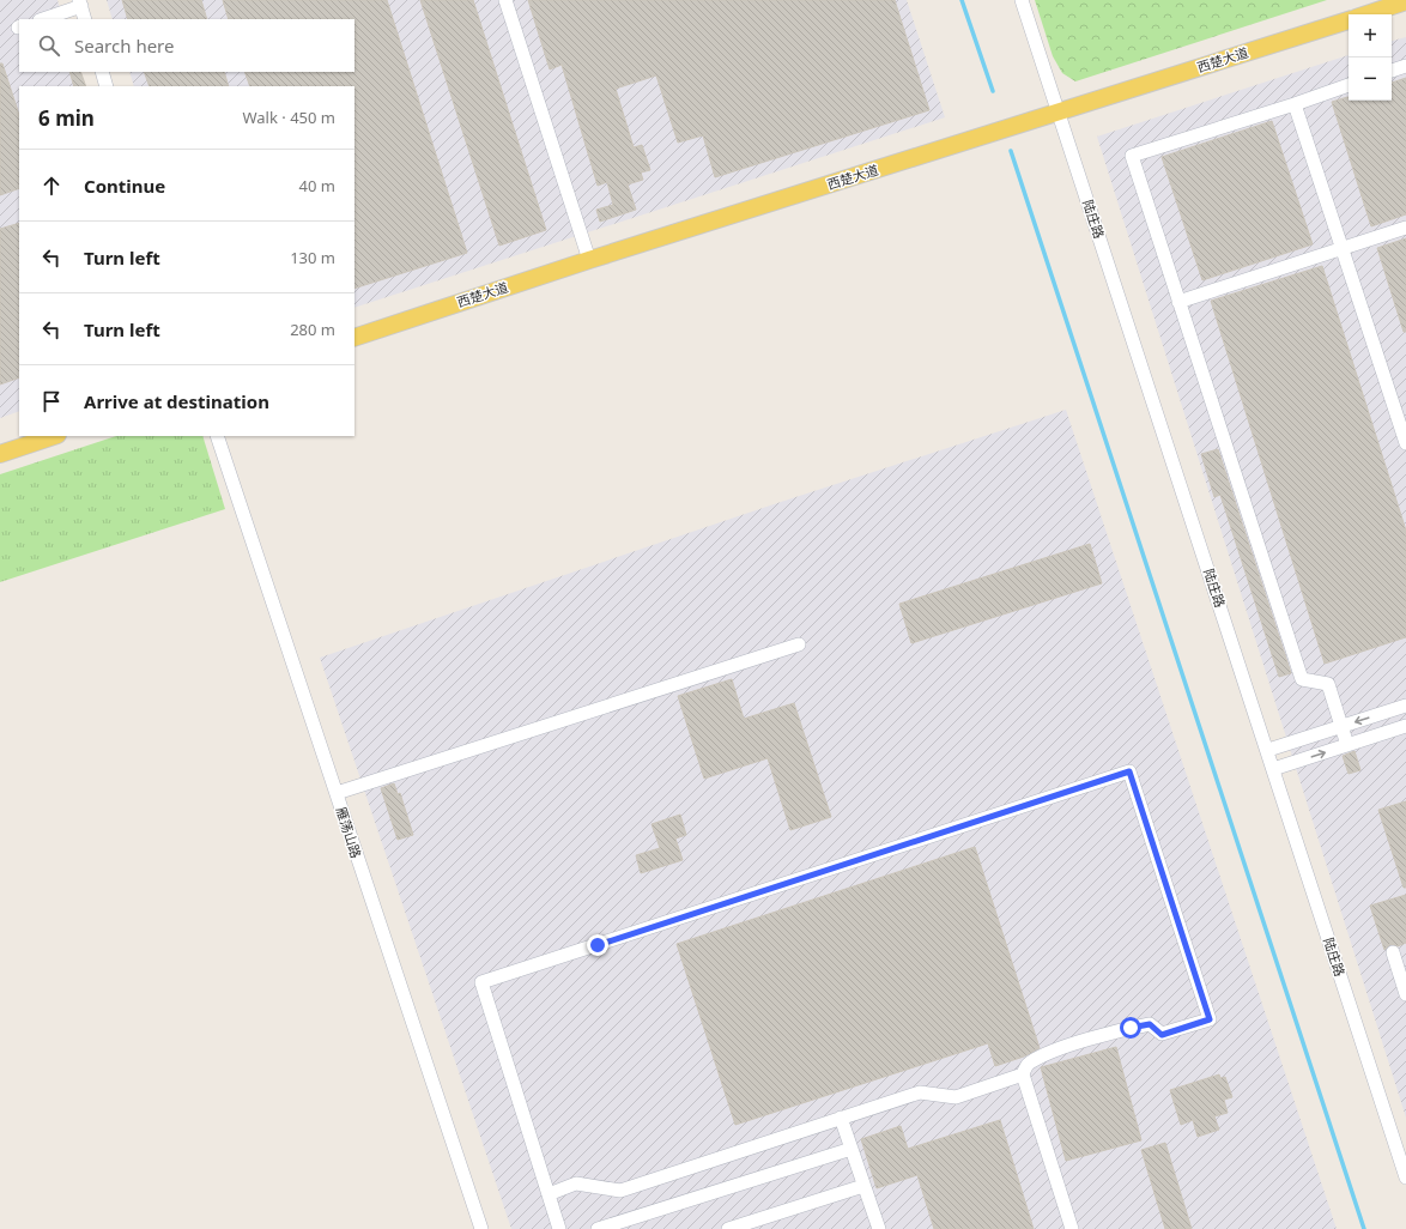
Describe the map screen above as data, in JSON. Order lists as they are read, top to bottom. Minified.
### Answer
{"streets":{"main road":["西楚大道"],"street":["陆庄路","雁荡山路"]},"crossings":[["西楚大道","陆庄路"]],"page":{"map_buttons":["+","−"],"search":"Search here","heading":["6 min","Walk · 450 m"],"list":[["Continue","40 m"],["Turn left","130 m"],["Turn left","280 m"],"Arrive at destination"]}}
